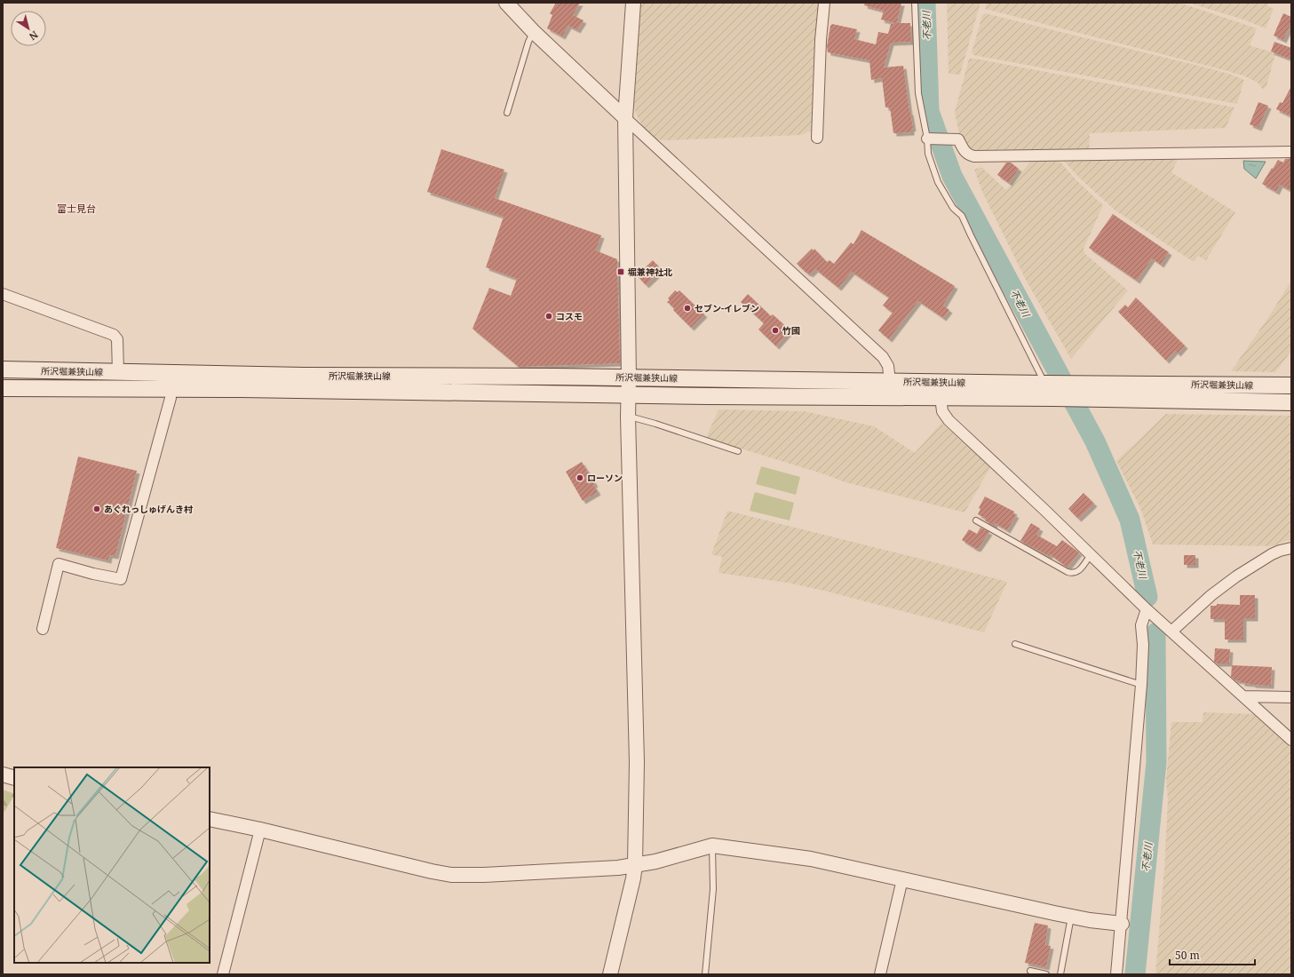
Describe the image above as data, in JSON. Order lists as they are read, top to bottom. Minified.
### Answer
{"streets":{"main road":["所沢堀兼狭山線"]},"districts":["富士見台"],"water":["不老川"],"places":{"transit":["堀兼神社北"],"other":["セブン-イレブン","コスモ","竹國","ローソン","あぐれっしゅげんき村"]},"scale_bar":"50 m","north":"bottom right"}
